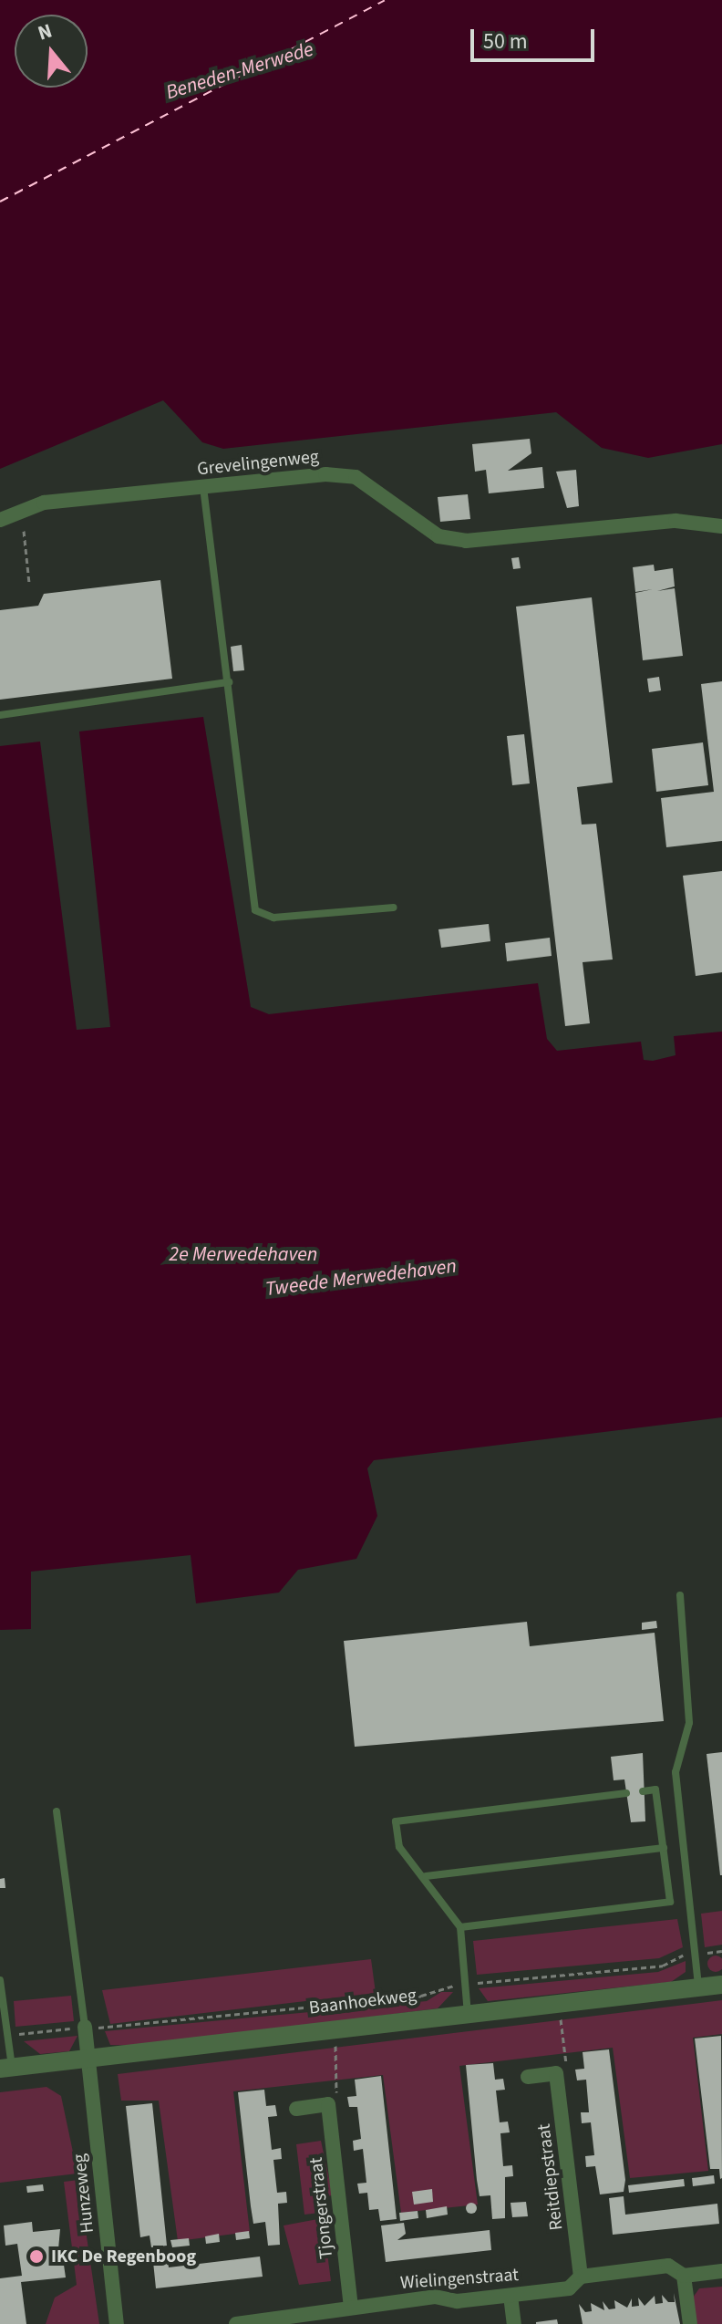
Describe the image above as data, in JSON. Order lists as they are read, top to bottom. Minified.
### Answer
{"streets":{"street":["Grevelingenweg","Baanhoekweg","Reitdiepstraat","Hunzeweg","Tjongerstraat","Wielingenstraat"]},"crossings":[["Baanhoekweg","Hunzeweg"],["Reitdiepstraat","Wielingenstraat"],["Tjongerstraat","Wielingenstraat"]],"water":["Beneden-Merwede","2e Merwedehaven","Tweede Merwedehaven"],"places":["IKC De Regenboog"],"scale_bar":"50 m","north":"top"}
